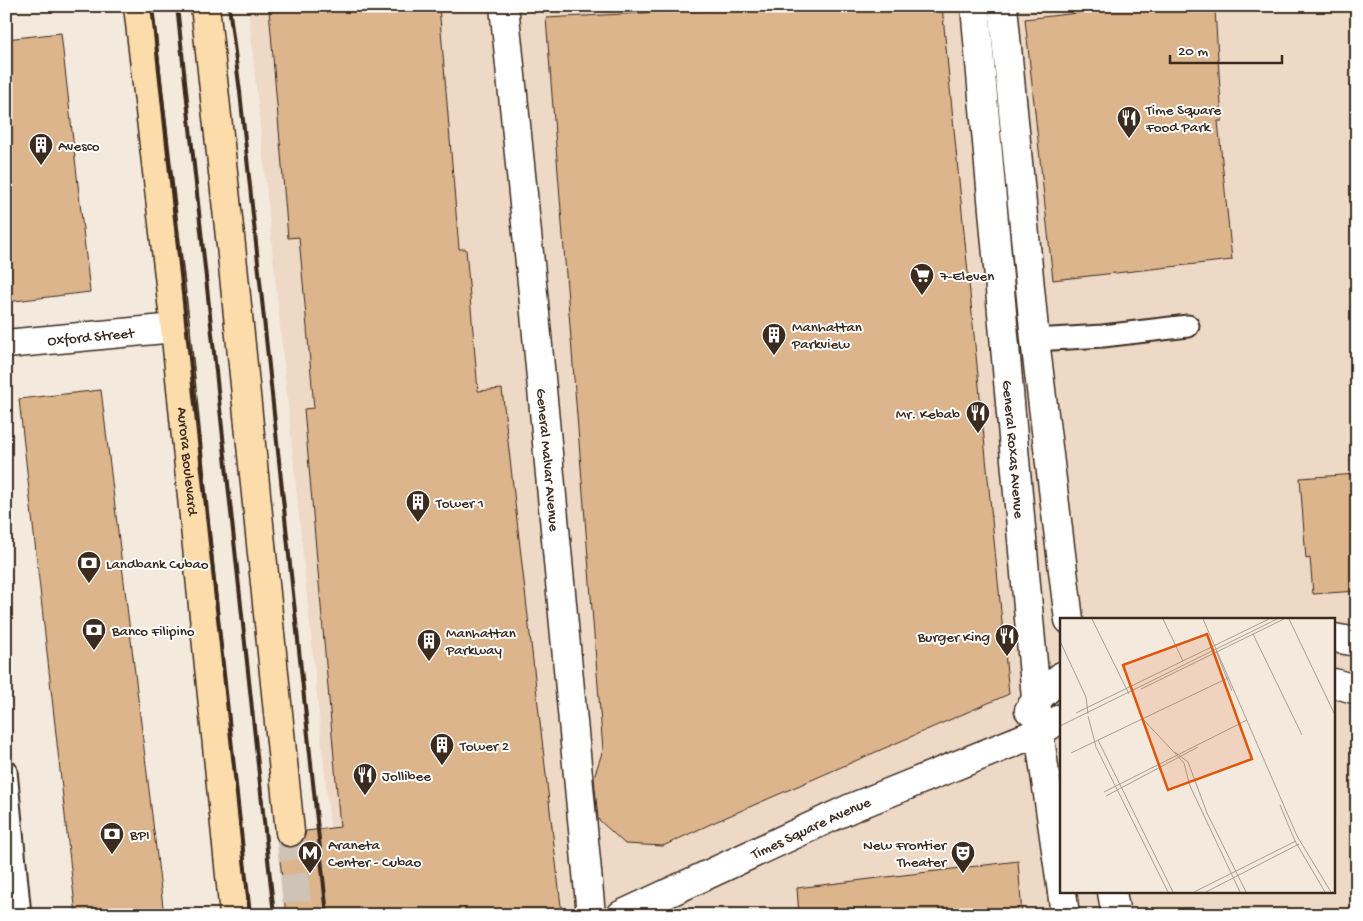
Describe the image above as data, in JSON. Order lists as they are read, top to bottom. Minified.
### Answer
{"streets":{"main road":["Aurora Boulevard"],"street":["Oxford Street","General Roxas Avenue","General Malvar Avenue","Times Square Avenue"]},"crossings":[["Oxford Street","Aurora Boulevard"],["General Roxas Avenue","Times Square Avenue"]],"places":{"restaurant":["Time Square Food Park","Mr. Kebab","Burger King","Jollibee"],"building":["Avesco","Manhattan Parkview","Tower 1","Manhattan Parkway","Tower 2"],"supermarket":["7-Eleven"],"bank":["Landbank Cubao","Banco Filipino","BPI"],"metro station":["Araneta Center - Cubao"],"theatre":["New Frontier Theater"]},"scale_bar":"20 m"}
